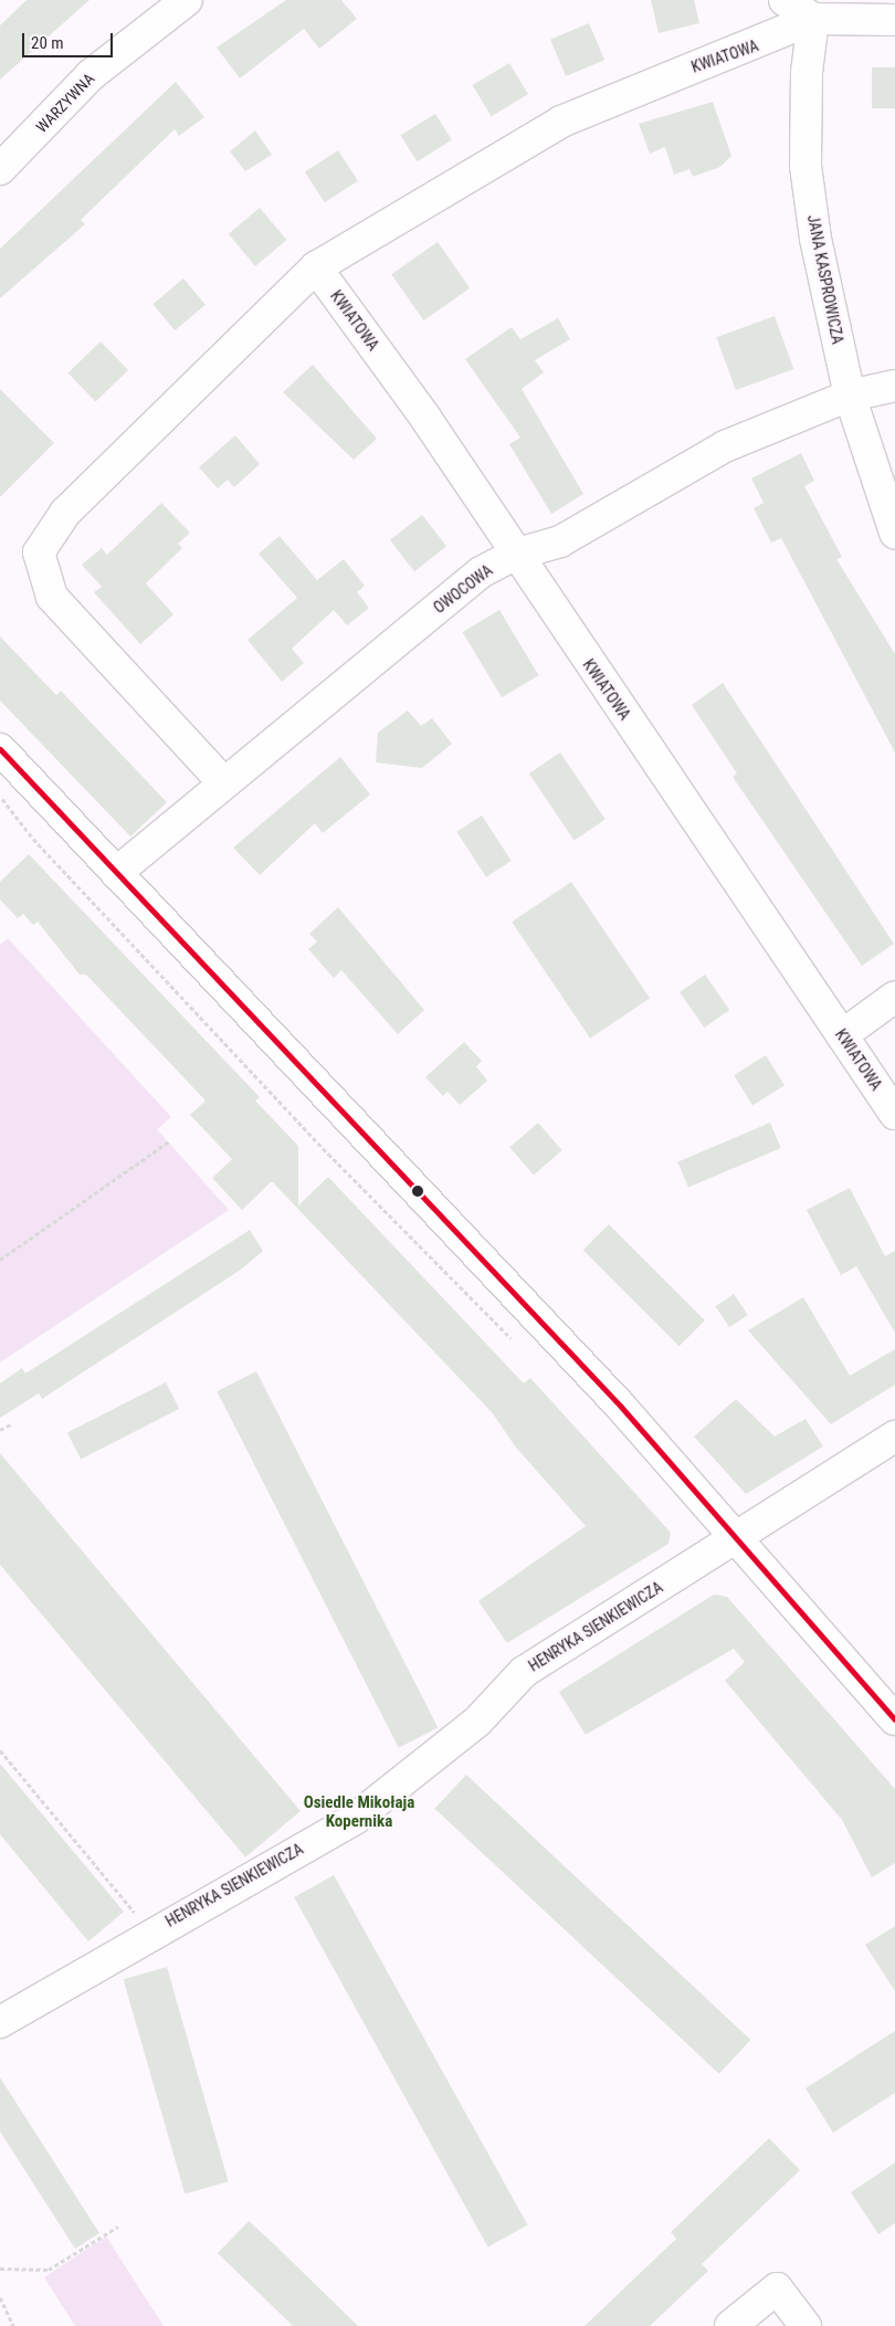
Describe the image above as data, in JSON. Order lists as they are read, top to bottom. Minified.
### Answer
{"streets":{"street":["KWIATOWA","WARZYWNA","JANA KASPROWICZA","OWOCOWA","HENRYKA SIENKIEWICZA"]},"crossings":[["KWIATOWA","JANA KASPROWICZA"],["KWIATOWA","OWOCOWA"],["JANA KASPROWICZA","OWOCOWA"]],"districts":["Osiedle Mikołaja Kopernika"],"scale_bar":"20 m"}
